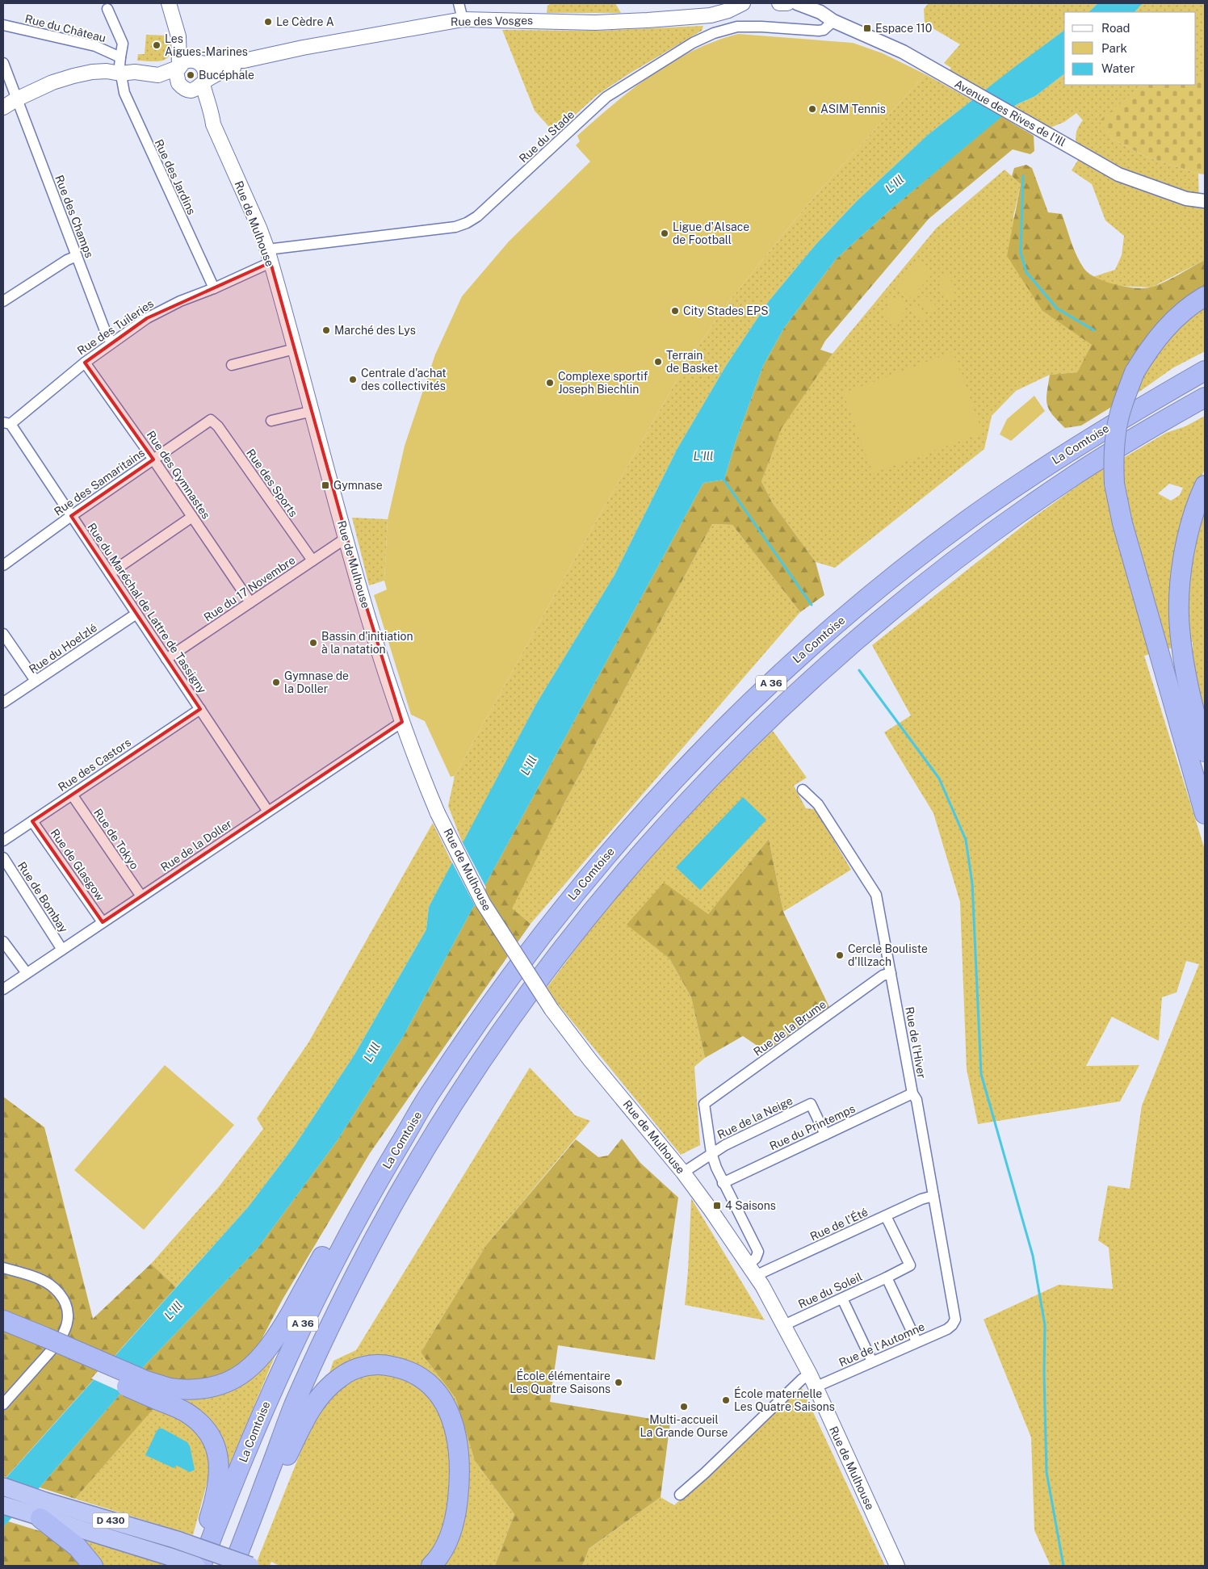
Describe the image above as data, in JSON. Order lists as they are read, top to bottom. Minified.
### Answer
{"streets":{"highway":["La Comtoise","A 36","D 430"],"main road":["Rue des Vosges","Rue de Mulhouse"],"street":["Rue du Château","Avenue des Rives de l'Ill","Rue du Stade","Rue des Jardins","Rue des Champs","Rue des Tuileries","Rue des Gymnastes","Rue des Samaritains","Rue des Sports","Rue du 17 Novembre","Rue du Maréchal de Lattre de Tassigny","Rue du Hoelzlé","Rue des Castors","Rue de Tokyo","Rue de la Doller","Rue de Glasgow","Rue de Bombay","Rue de la Brume","Rue de l'Hiver","Rue de la Neige","Rue du Printemps","Rue de l'Été","Rue du Soleil","Rue de l'Automne"]},"crossings":[["Rue des Vosges","Rue du Château"],["Rue des Vosges","Rue des Jardins"],["Rue des Vosges","Rue des Champs"],["Rue des Vosges","Rue de Mulhouse"],["Rue du Château","Rue des Jardins"],["Avenue des Rives de l'Ill","Rue du Stade"],["Rue du Stade","Rue de Mulhouse"],["Rue du Stade","Rue des Tuileries"],["Rue des Jardins","Rue des Tuileries"],["Rue des Champs","Rue des Tuileries"],["Rue de Mulhouse","Rue des Tuileries"],["Rue de Mulhouse","Rue du 17 Novembre"],["Rue de Mulhouse","Rue de la Doller"],["Rue de Mulhouse","Rue de la Neige"],["Rue de Mulhouse","Rue de l'Été"],["Rue de Mulhouse","Rue du Soleil"],["Rue de Mulhouse","Rue de l'Automne"],["Rue des Tuileries","Rue des Gymnastes"],["Rue des Tuileries","Rue du Maréchal de Lattre de Tassigny"],["Rue des Gymnastes","Rue des Samaritains"],["Rue des Gymnastes","Rue du 17 Novembre"],["Rue des Samaritains","Rue des Sports"],["Rue des Samaritains","Rue du Maréchal de Lattre de Tassigny"],["Rue des Sports","Rue du 17 Novembre"],["Rue du 17 Novembre","Rue du Maréchal de Lattre de Tassigny"],["Rue du Maréchal de Lattre de Tassigny","Rue du Hoelzlé"],["Rue du Maréchal de Lattre de Tassigny","Rue des Castors"],["Rue du Maréchal de Lattre de Tassigny","Rue de la Doller"],["A 36","D 430"],["Rue des Castors","Rue de Tokyo"],["Rue des Castors","Rue de Glasgow"],["Rue de Tokyo","Rue de la Doller"],["Rue de la Doller","Rue de Glasgow"],["Rue de la Doller","Rue de Bombay"],["Rue de la Brume","Rue de l'Hiver"],["Rue de la Brume","Rue de la Neige"],["Rue de l'Hiver","Rue du Printemps"],["Rue de l'Hiver","Rue de l'Été"],["Rue de l'Hiver","Rue de l'Automne"],["Rue de la Neige","Rue du Printemps"],["Rue de l'Été","Rue du Soleil"]],"water":["L'Ill"],"places":{"other":["Le Cèdre A","Les Aigues-Marines","Bucéphale","ASIM Tennis","Ligue d'Alsace de Football","City Stades EPS","Marché des Lys","Terrain de Basket","Centrale d'achat des collectivités","Complexe sportif Joseph Biechlin","Bassin d'initiation à la natation","Gymnase de la Doller","Cercle Bouliste d'Illzach","École élémentaire Les Quatre Saisons","École maternelle Les Quatre Saisons","Multi-accueil La Grande Ourse"],"transit":["Espace 110","Gymnase","4 Saisons"]},"legend":["Road","Park","Water"]}
